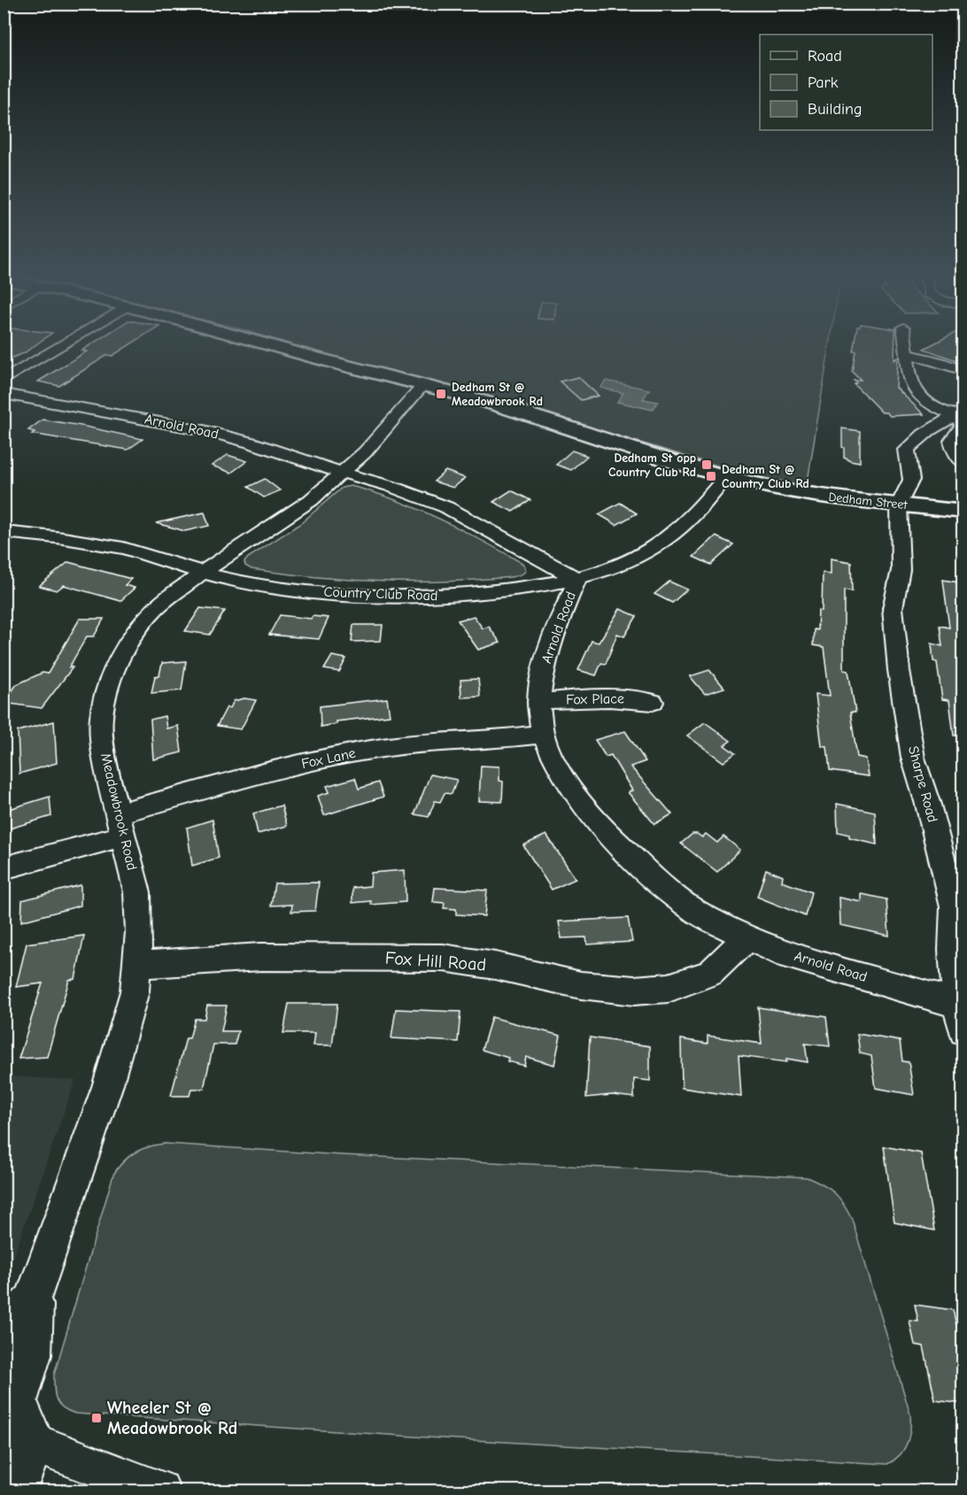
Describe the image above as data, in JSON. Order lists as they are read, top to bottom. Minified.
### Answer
{"streets":{"main road":["Dedham Street"],"street":["Arnold Road","Country Club Road","Fox Place","Fox Lane","Sharpe Road","Meadowbrook Road","Fox Hill Road"]},"crossings":[["Arnold Road","Country Club Road"],["Arnold Road","Fox Place"],["Arnold Road","Fox Lane"],["Arnold Road","Sharpe Road"],["Arnold Road","Meadowbrook Road"],["Arnold Road","Fox Hill Road"],["Dedham Street","Country Club Road"],["Dedham Street","Sharpe Road"],["Dedham Street","Meadowbrook Road"],["Country Club Road","Meadowbrook Road"],["Fox Lane","Meadowbrook Road"],["Meadowbrook Road","Fox Hill Road"]],"places":{"transit":["Dedham St @ Meadowbrook Rd","Dedham St opp Country Club Rd","Dedham St @ Country Club Rd","Wheeler St @ Meadowbrook Rd"]},"legend":["Road","Park","Building"]}
